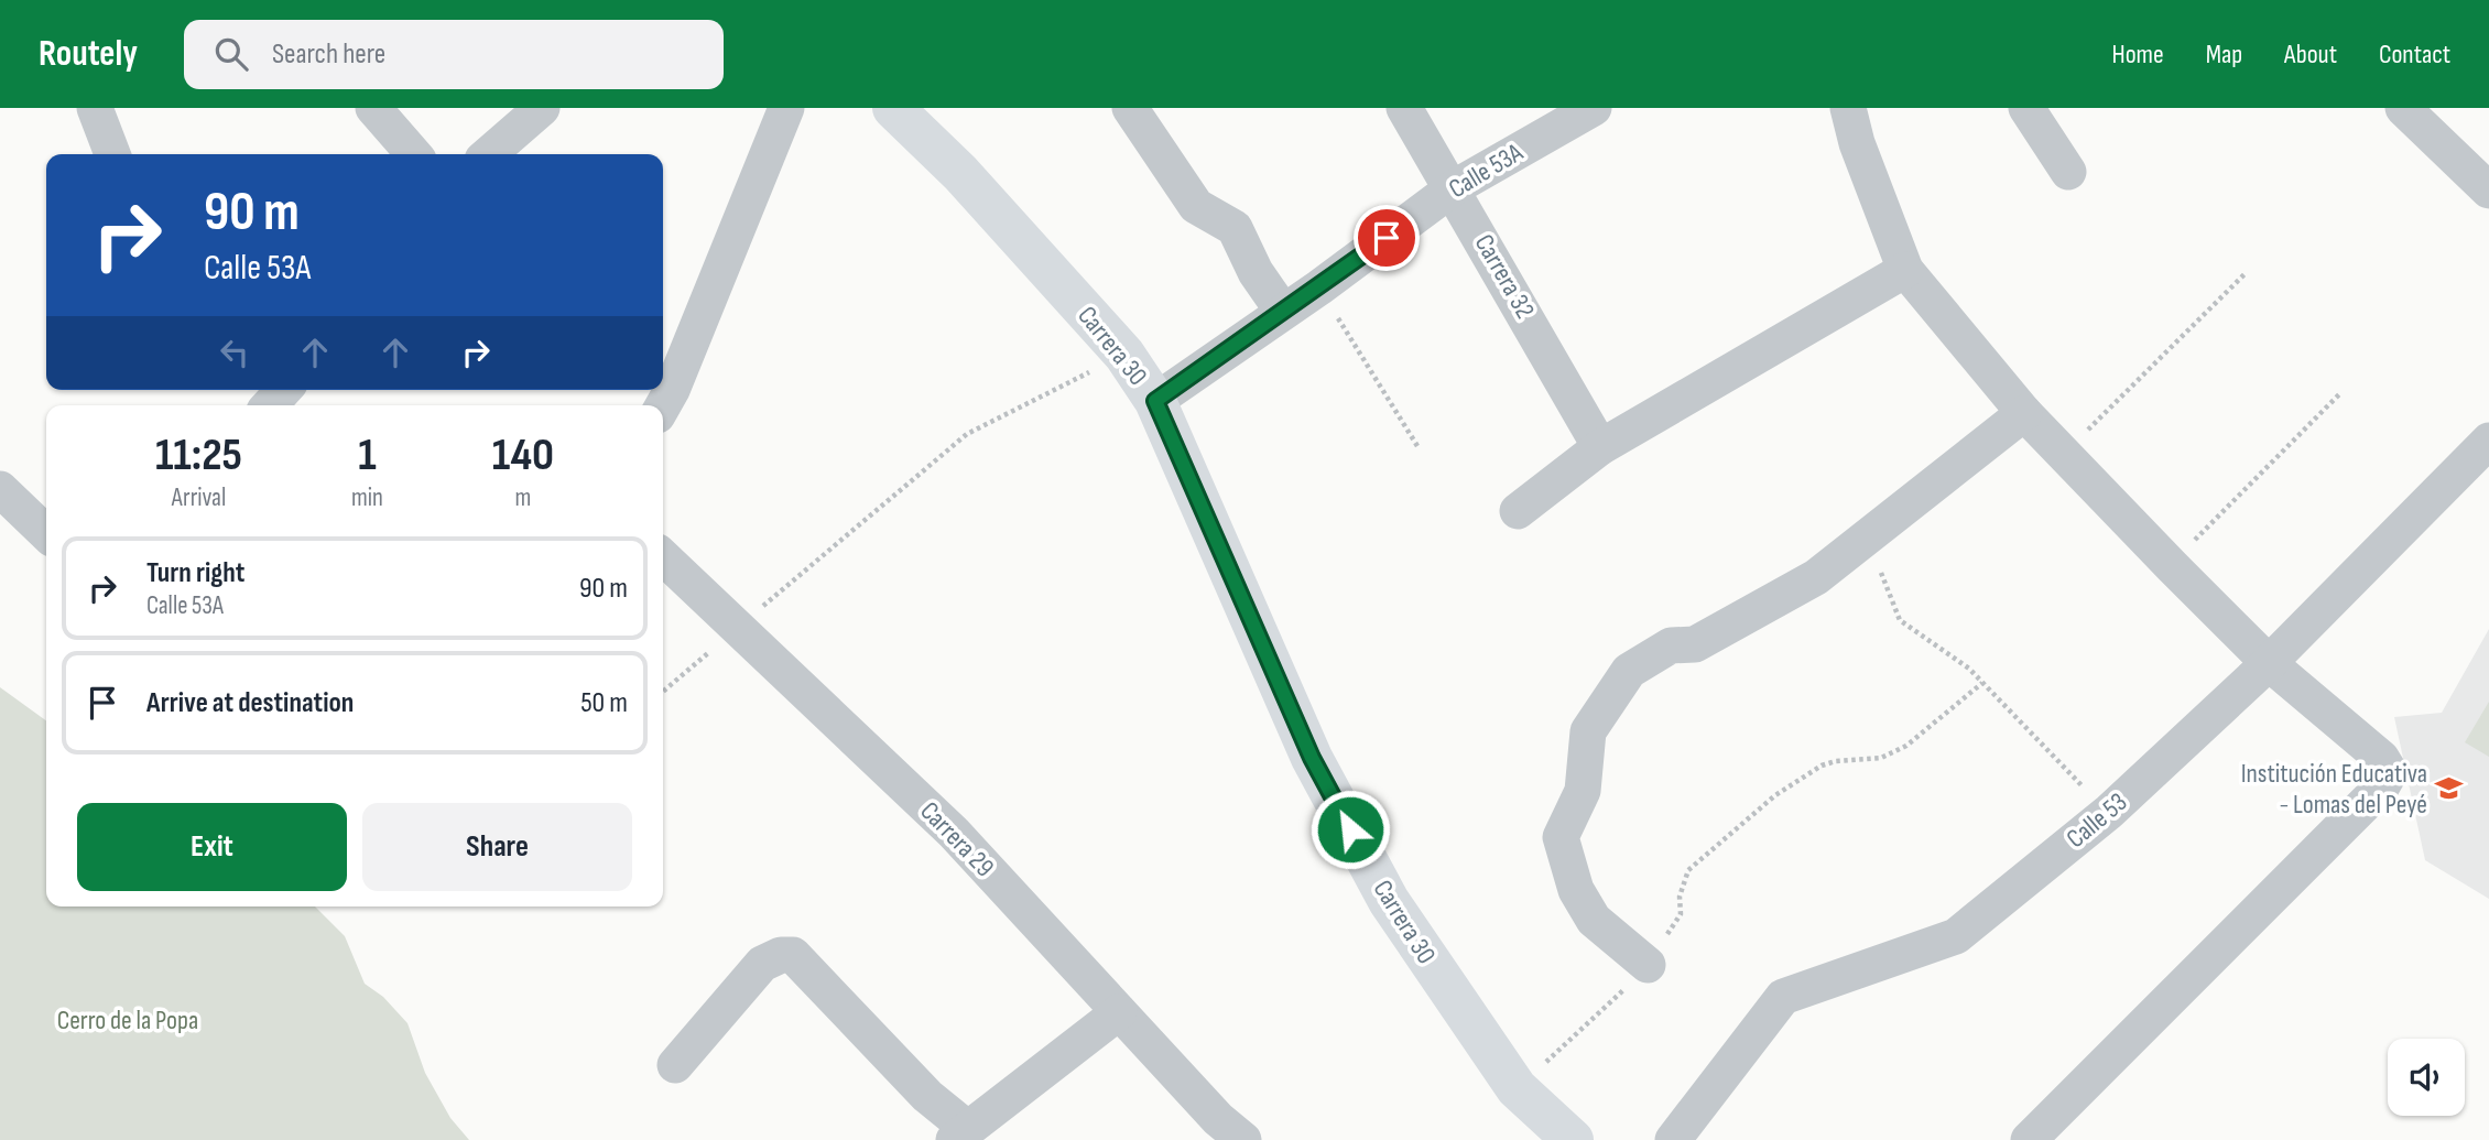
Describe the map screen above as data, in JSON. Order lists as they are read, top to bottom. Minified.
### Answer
{"streets":{"street":["Calle 53A","Carrera 32","Carrera 30","Calle 53","Carrera 29"]},"crossings":[["Calle 53A","Carrera 32"],["Calle 53A","Carrera 30"]],"parks":["Cerro de la Popa"],"places":{"school or university":["Institución Educativa - Lomas del Peyé"]},"page":{"header":"Routely","search":"Search here","nav":["Home","Map","About","Contact"],"turn":["90 m","Calle 53A"],"eta":["11:25","Arrival","1","min","140","m"],"list":[{"name":"Turn right","note":"Calle 53A","value":"90 m"},{"name":"Arrive at destination","value":"50 m"}],"buttons":["Exit","Share"]}}
